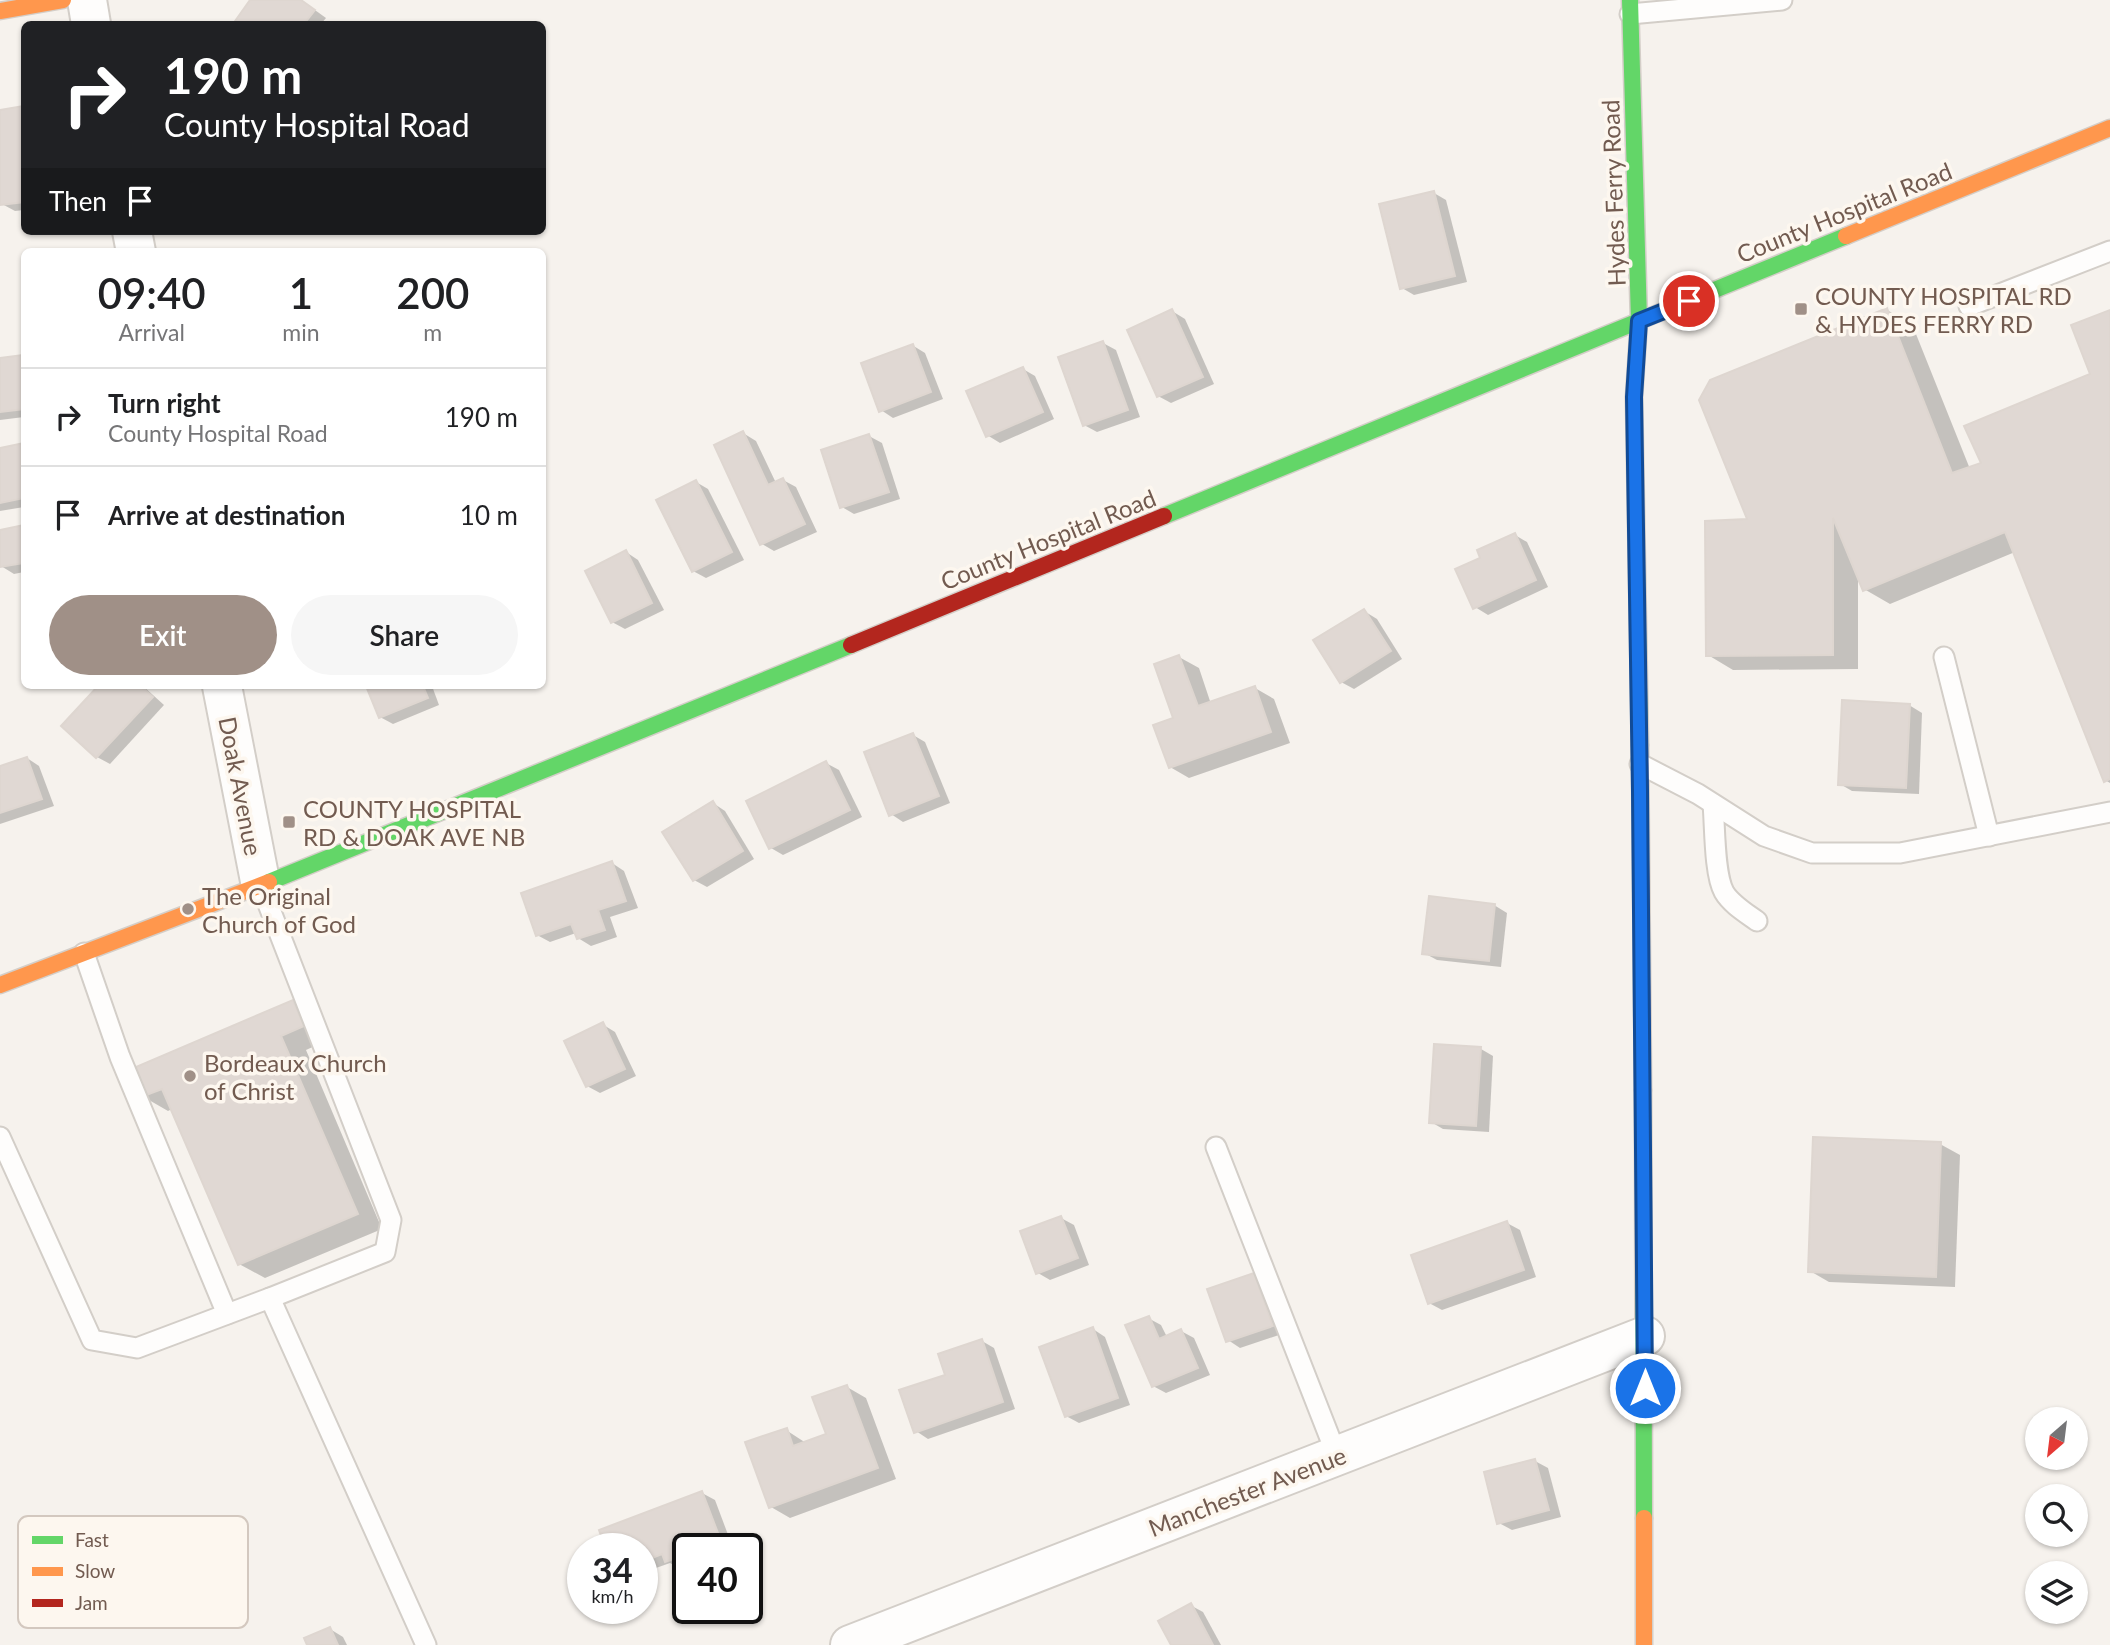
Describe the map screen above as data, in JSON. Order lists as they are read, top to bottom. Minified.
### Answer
{"streets":{"main road":["Hydes Ferry Road","County Hospital Road"],"street":["Doak Avenue","Manchester Avenue"]},"crossings":[["Hydes Ferry Road","County Hospital Road"],["Hydes Ferry Road","Manchester Avenue"],["County Hospital Road","Doak Avenue"]],"places":{"transit":["COUNTY HOSPITAL RD & HYDES FERRY RD","COUNTY HOSPITAL RD & DOAK AVE NB"],"other":["The Original Church of God","Bordeaux Church of Christ"]},"legend":["Fast","Slow","Jam"],"north":"bottom left","page":{"turn":["190 m","County Hospital Road"],"then":"Then","eta":["09:40","Arrival","1","min","200","m"],"list":[{"name":"Turn right","note":"County Hospital Road","value":"190 m"},{"name":"Arrive at destination","value":"10 m"}],"buttons":["Exit","Share"],"speed":"34 km/h","limit":"40"}}
